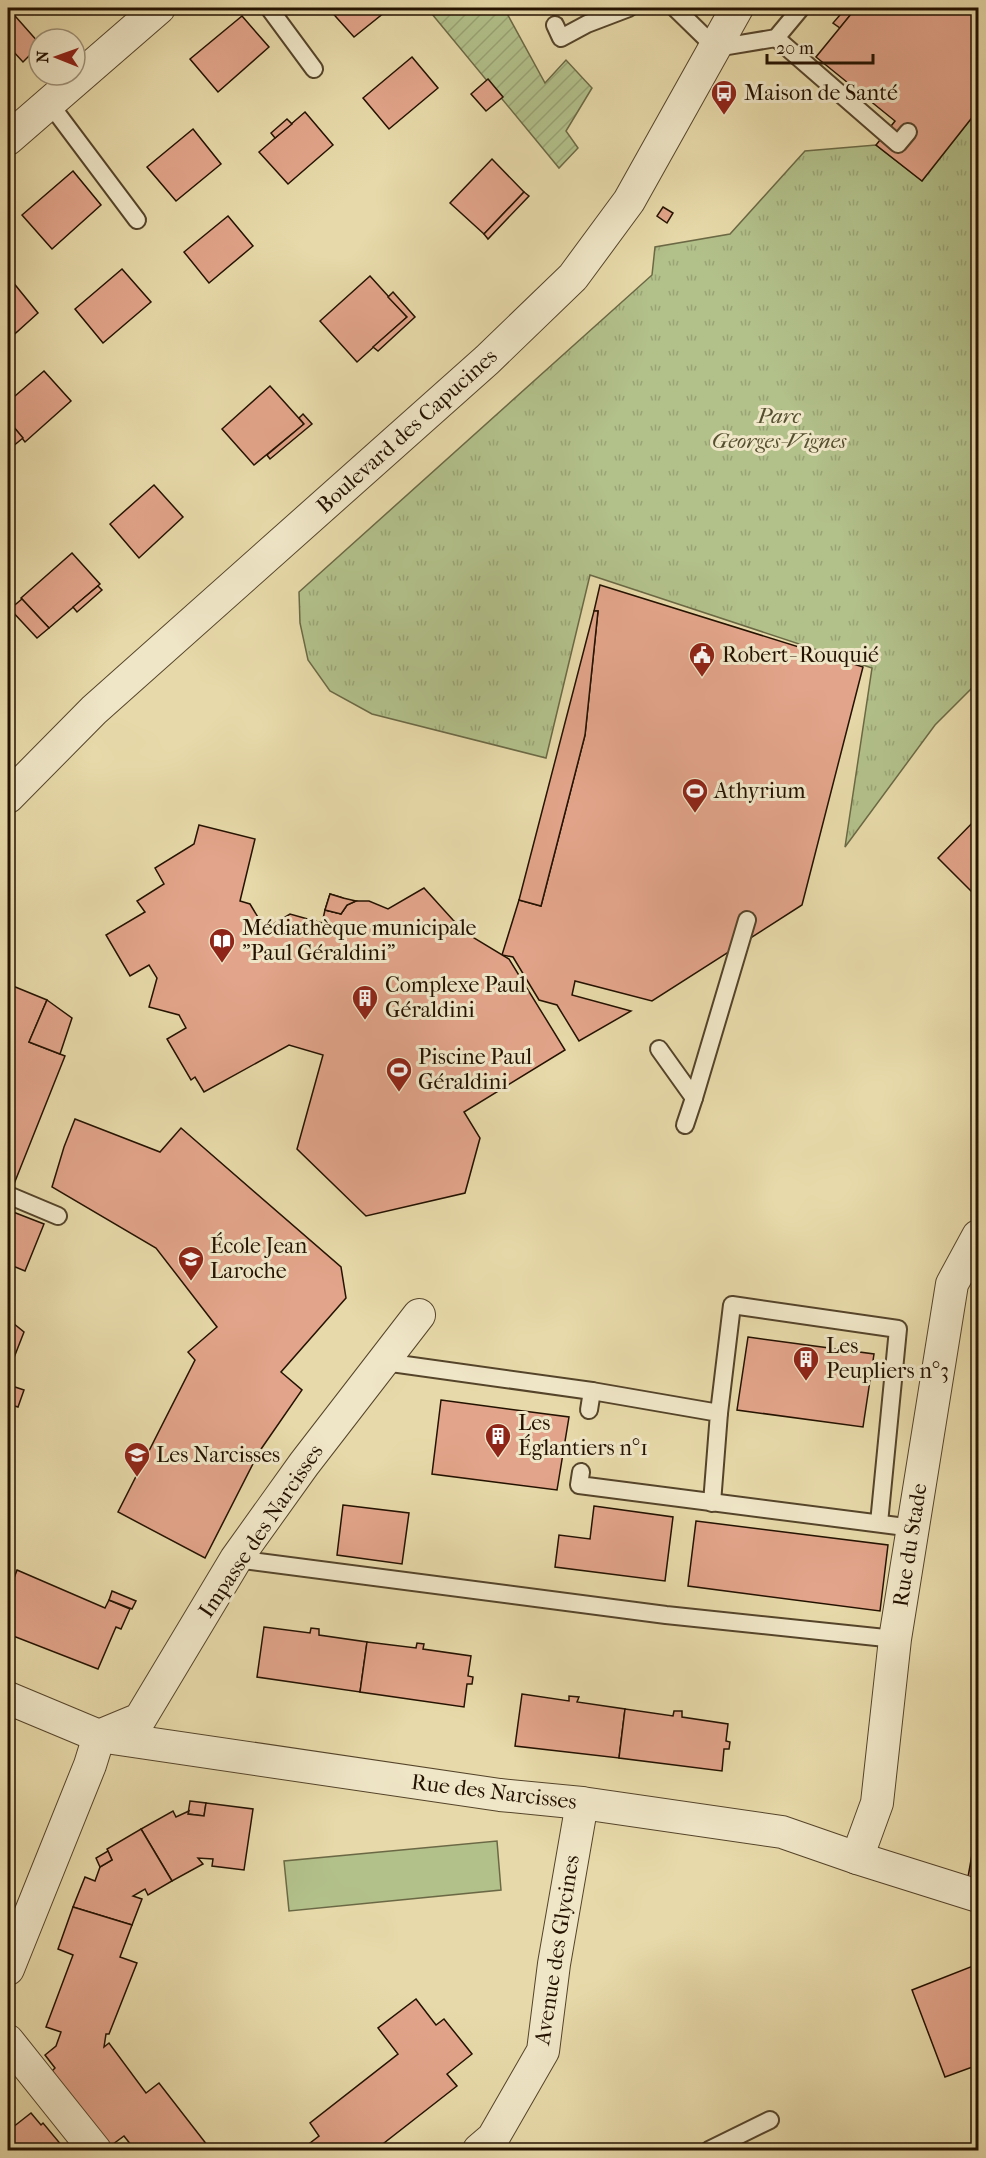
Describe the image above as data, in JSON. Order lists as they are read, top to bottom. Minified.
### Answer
{"streets":{"street":["Boulevard des Capucines","Impasse des Narcisses","Rue du Stade","Rue des Narcisses","Avenue des Glycines"]},"crossings":[["Impasse des Narcisses","Rue des Narcisses"],["Rue du Stade","Rue des Narcisses"],["Rue des Narcisses","Avenue des Glycines"]],"parks":["Parc Georges-Vignes"],"places":{"bus stop":["Maison de Santé"],"public building":["Robert- Rouquié"],"sports":["Athyrium","Piscine Paul Géraldini"],"library":["Médiathèque municipale \"Paul Géraldini\""],"building":["Complexe Paul Géraldini","Les Peupliers n°3","Les Églantiers n°1"],"school or university":["École Jean Laroche","Les Narcisses"]},"scale_bar":"20 m","north":"left"}
